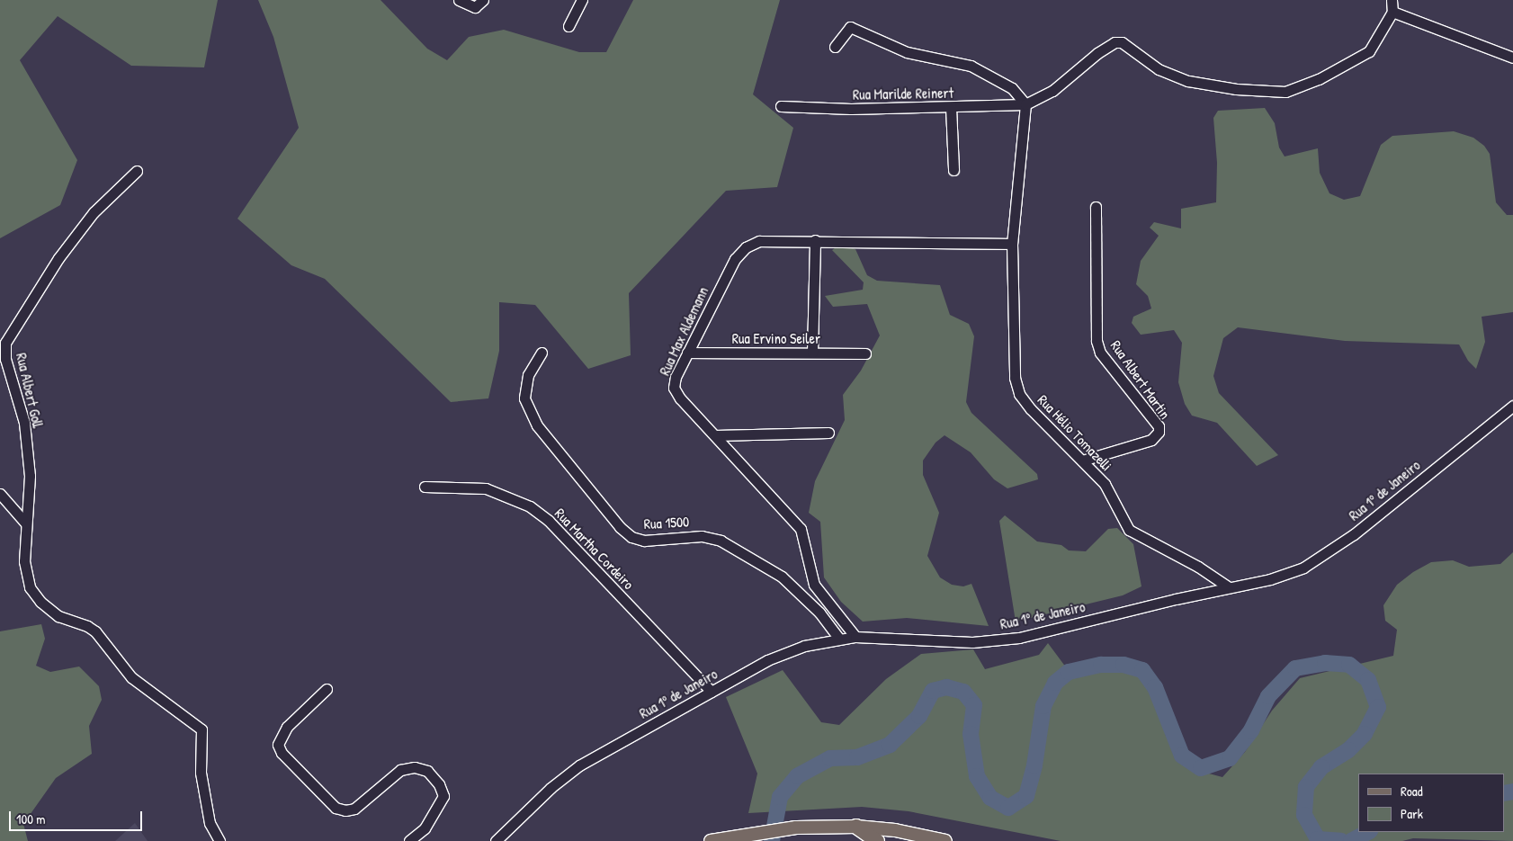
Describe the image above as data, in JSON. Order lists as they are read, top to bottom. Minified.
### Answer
{"streets":{"street":["Rua Marilde Reinert","Rua Max Aldemann","Rua Ervino Seiler","Rua Albert Martin","Rua Albert Goll","Rua Hélio Tomazelli","Rua 1º de Janeiro","Rua 1500","Rua Martha Cordeiro"]},"crossings":[["Rua Marilde Reinert","Rua Hélio Tomazelli"],["Rua Max Aldemann","Rua Ervino Seiler"],["Rua Max Aldemann","Rua Hélio Tomazelli"],["Rua Max Aldemann","Rua 1º de Janeiro"],["Rua Albert Martin","Rua Hélio Tomazelli"],["Rua Hélio Tomazelli","Rua 1º de Janeiro"],["Rua 1º de Janeiro","Rua 1500"],["Rua 1º de Janeiro","Rua Martha Cordeiro"]],"legend":["Road","Park"],"scale_bar":"100 m"}
